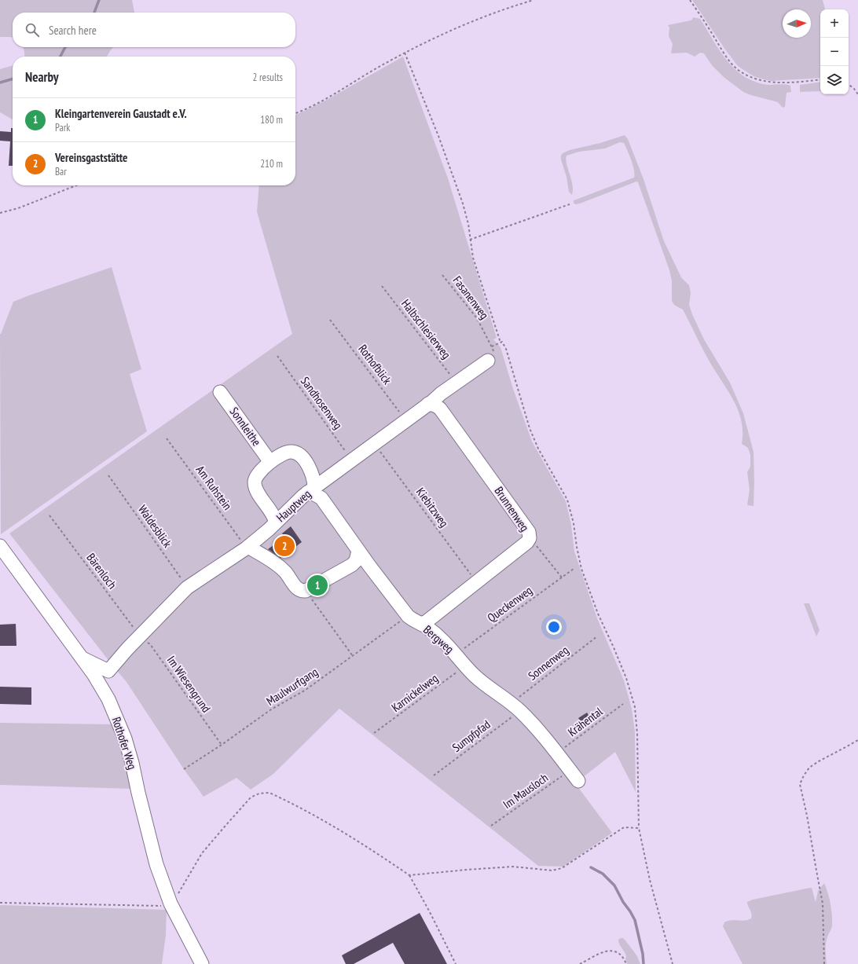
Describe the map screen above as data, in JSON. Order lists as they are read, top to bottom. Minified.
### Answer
{"streets":{"street":["Sonnleithe","Hauptweg","Brunnenweg","Bergweg","Rothofer Weg"],"path":["Fasanenweg","Halbschlesierweg","Rothofblick","Sandhosenweg","Am Ruhstein","Kiebitzweg","Waldesblick","Bärenloch","Queckenweg","Sonnenweg","Im Wiesengrund","Maulwurfgang","Karnickelweg","Krähental","Sumpfpfad","Im Mausloch"]},"crossings":[["Halbschlesierweg","Hauptweg"],["Rothofblick","Hauptweg"],["Sandhosenweg","Hauptweg"],["Am Ruhstein","Hauptweg"],["Hauptweg","Kiebitzweg"],["Hauptweg","Brunnenweg"],["Hauptweg","Waldesblick"],["Hauptweg","Bärenloch"],["Hauptweg","Bergweg"],["Hauptweg","Im Wiesengrund"],["Hauptweg","Rothofer Weg"],["Kiebitzweg","Brunnenweg"],["Brunnenweg","Bergweg"],["Bärenloch","Im Wiesengrund"],["Queckenweg","Bergweg"],["Bergweg","Sonnenweg"],["Bergweg","Maulwurfgang"],["Bergweg","Karnickelweg"],["Bergweg","Krähental"],["Bergweg","Sumpfpfad"],["Bergweg","Im Mausloch"],["Sonnenweg","Sumpfpfad"],["Im Wiesengrund","Maulwurfgang"]],"north":"right","page":{"map_buttons":["+","−"],"search":"Search here","heading":["Nearby","2 results"],"list":[{"mark":"1","name":"Kleingartenverein Gaustadt e.V.","note":"Park","value":"180 m"},{"mark":"2","name":"Vereinsgaststätte","note":"Bar","value":"210 m"}],"pins":["2","1"]}}
